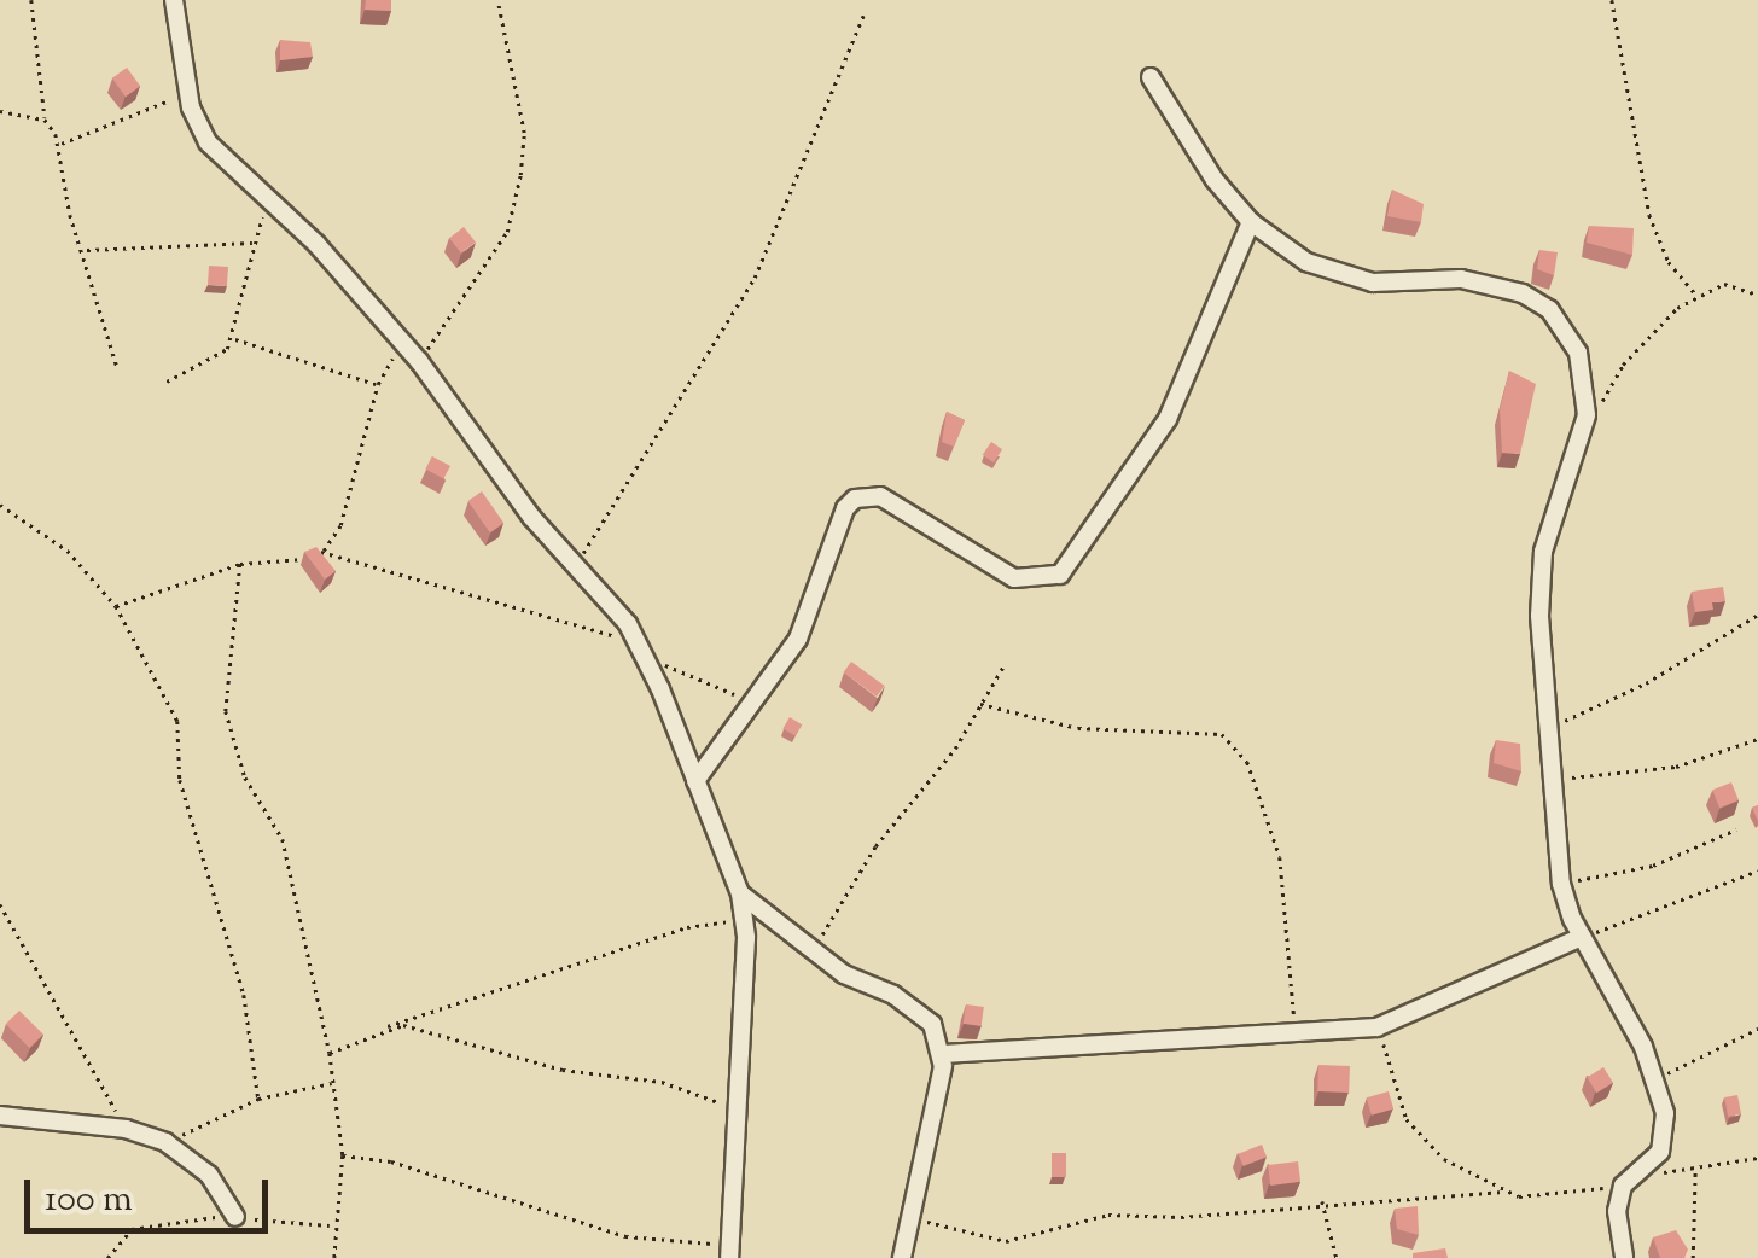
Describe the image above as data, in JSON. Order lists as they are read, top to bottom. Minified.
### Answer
{"scale_bar":"100 m"}
